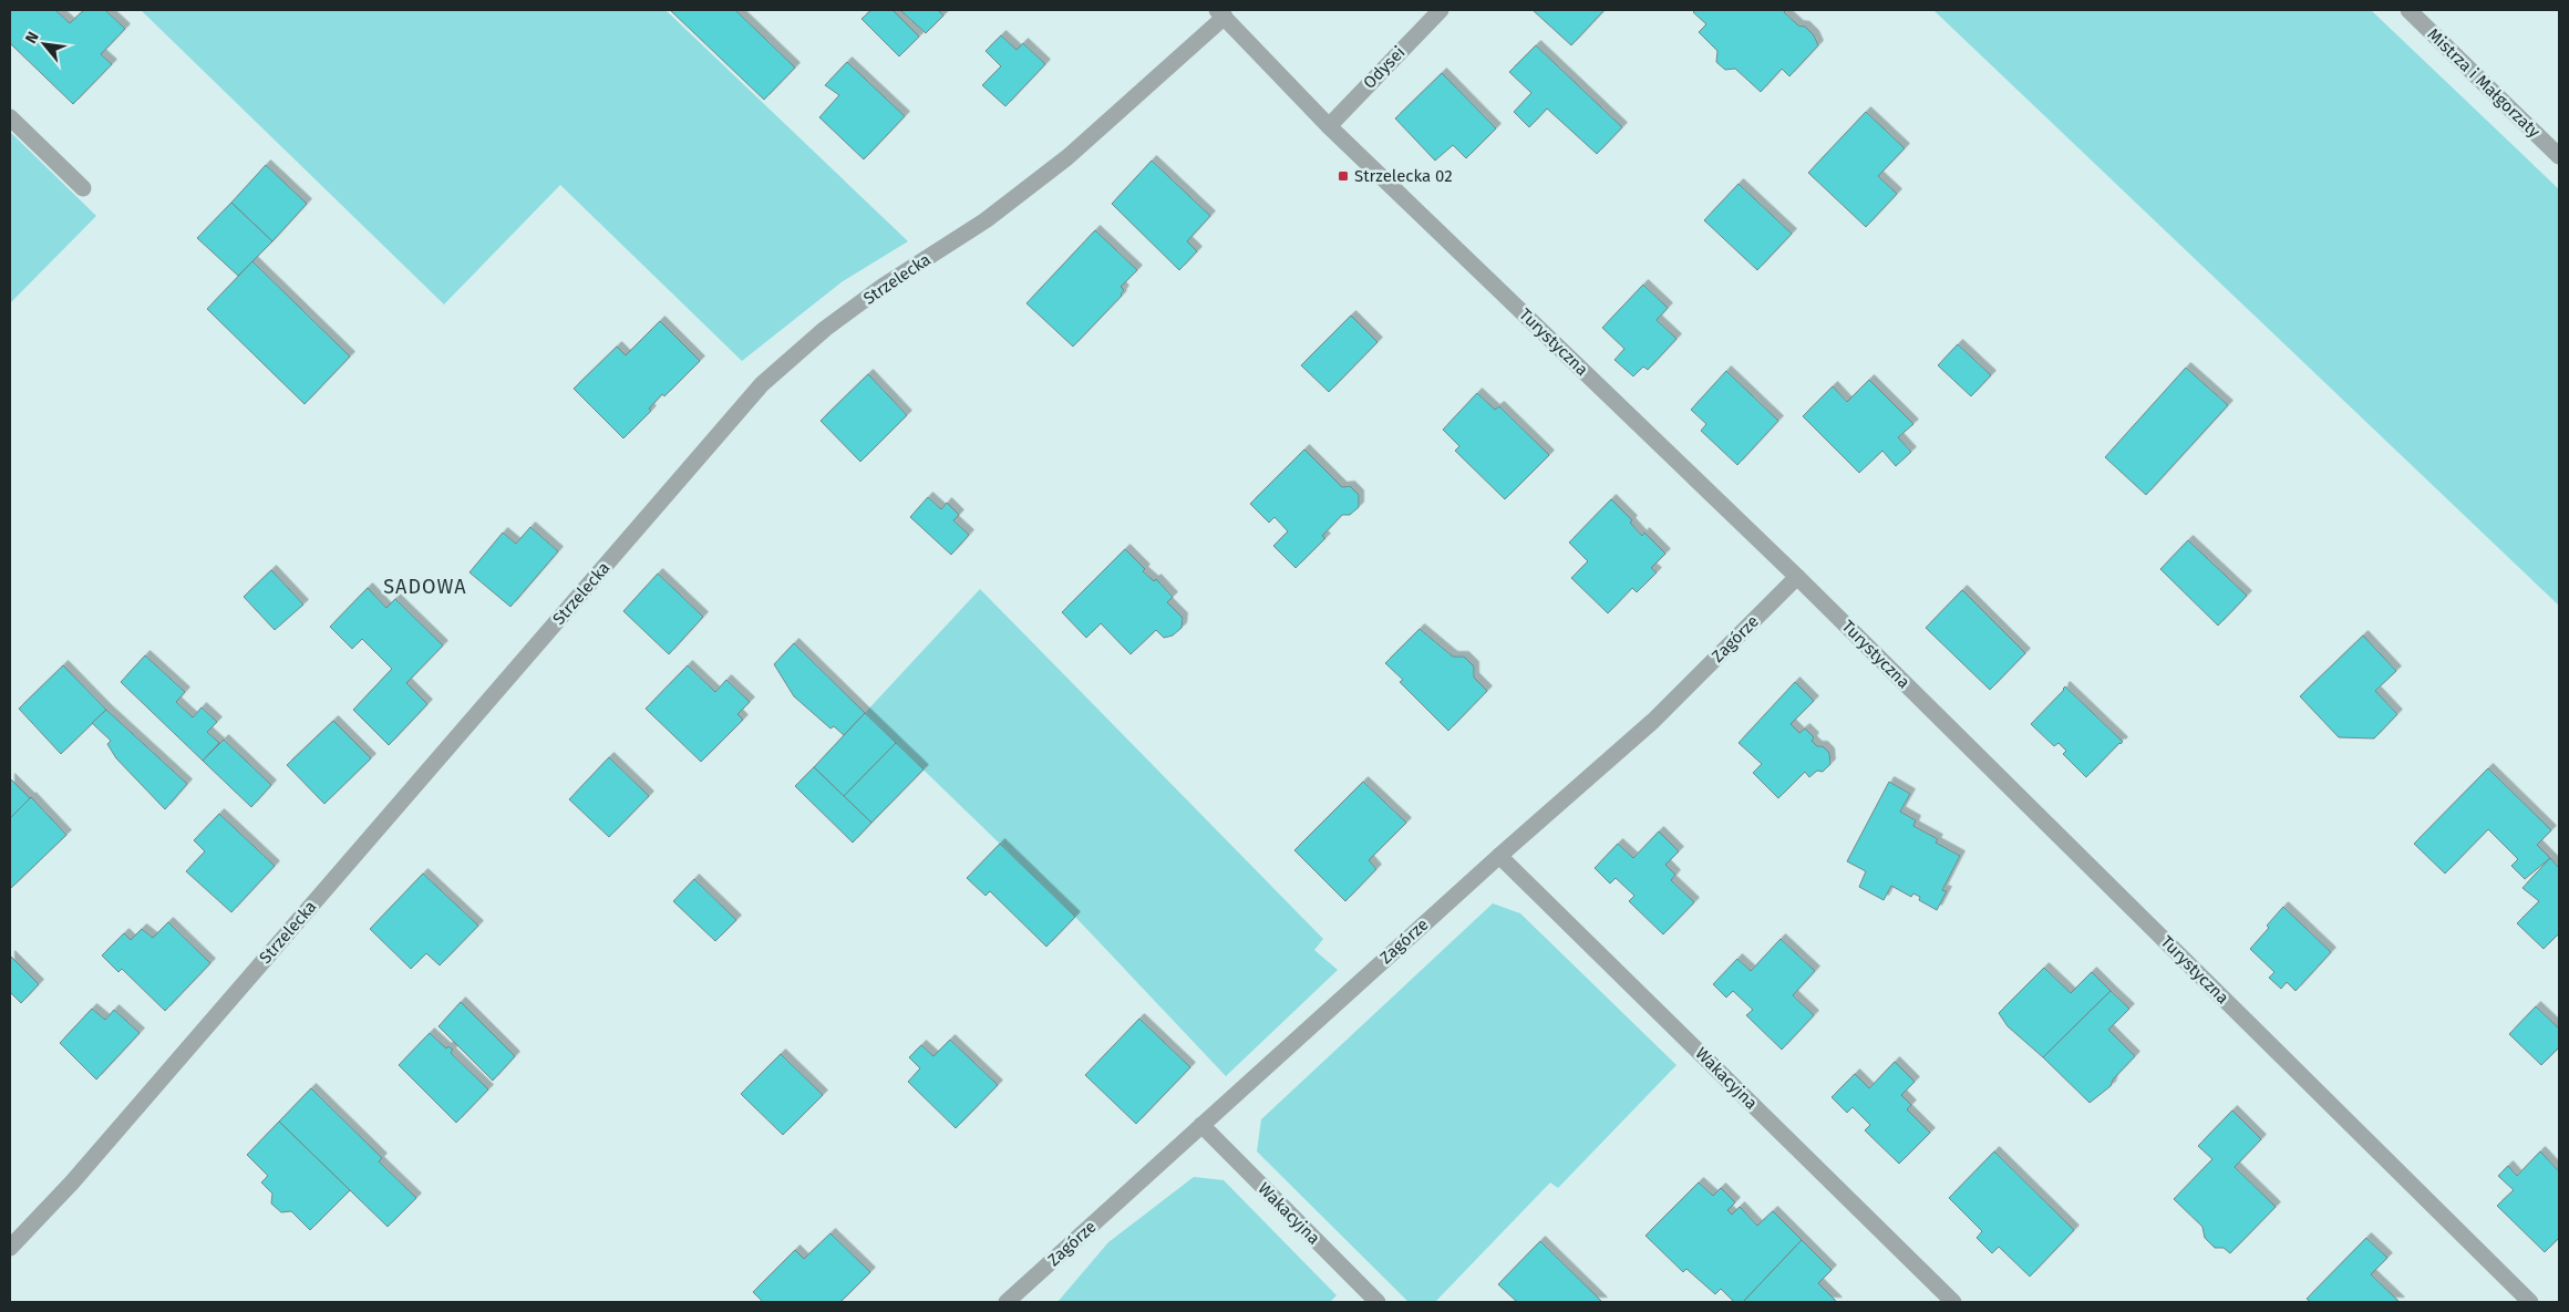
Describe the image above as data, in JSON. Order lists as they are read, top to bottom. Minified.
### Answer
{"streets":{"street":["Odysei","Mistrza i Małgorzaty","Strzelecka","Turystyczna","Zagórze","Wakacyjna"]},"crossings":[["Odysei","Turystyczna"],["Strzelecka","Turystyczna"],["Turystyczna","Zagórze"],["Zagórze","Wakacyjna"]],"districts":["SADOWA"],"places":{"transit":["Strzelecka 02"]},"north":"top left"}
